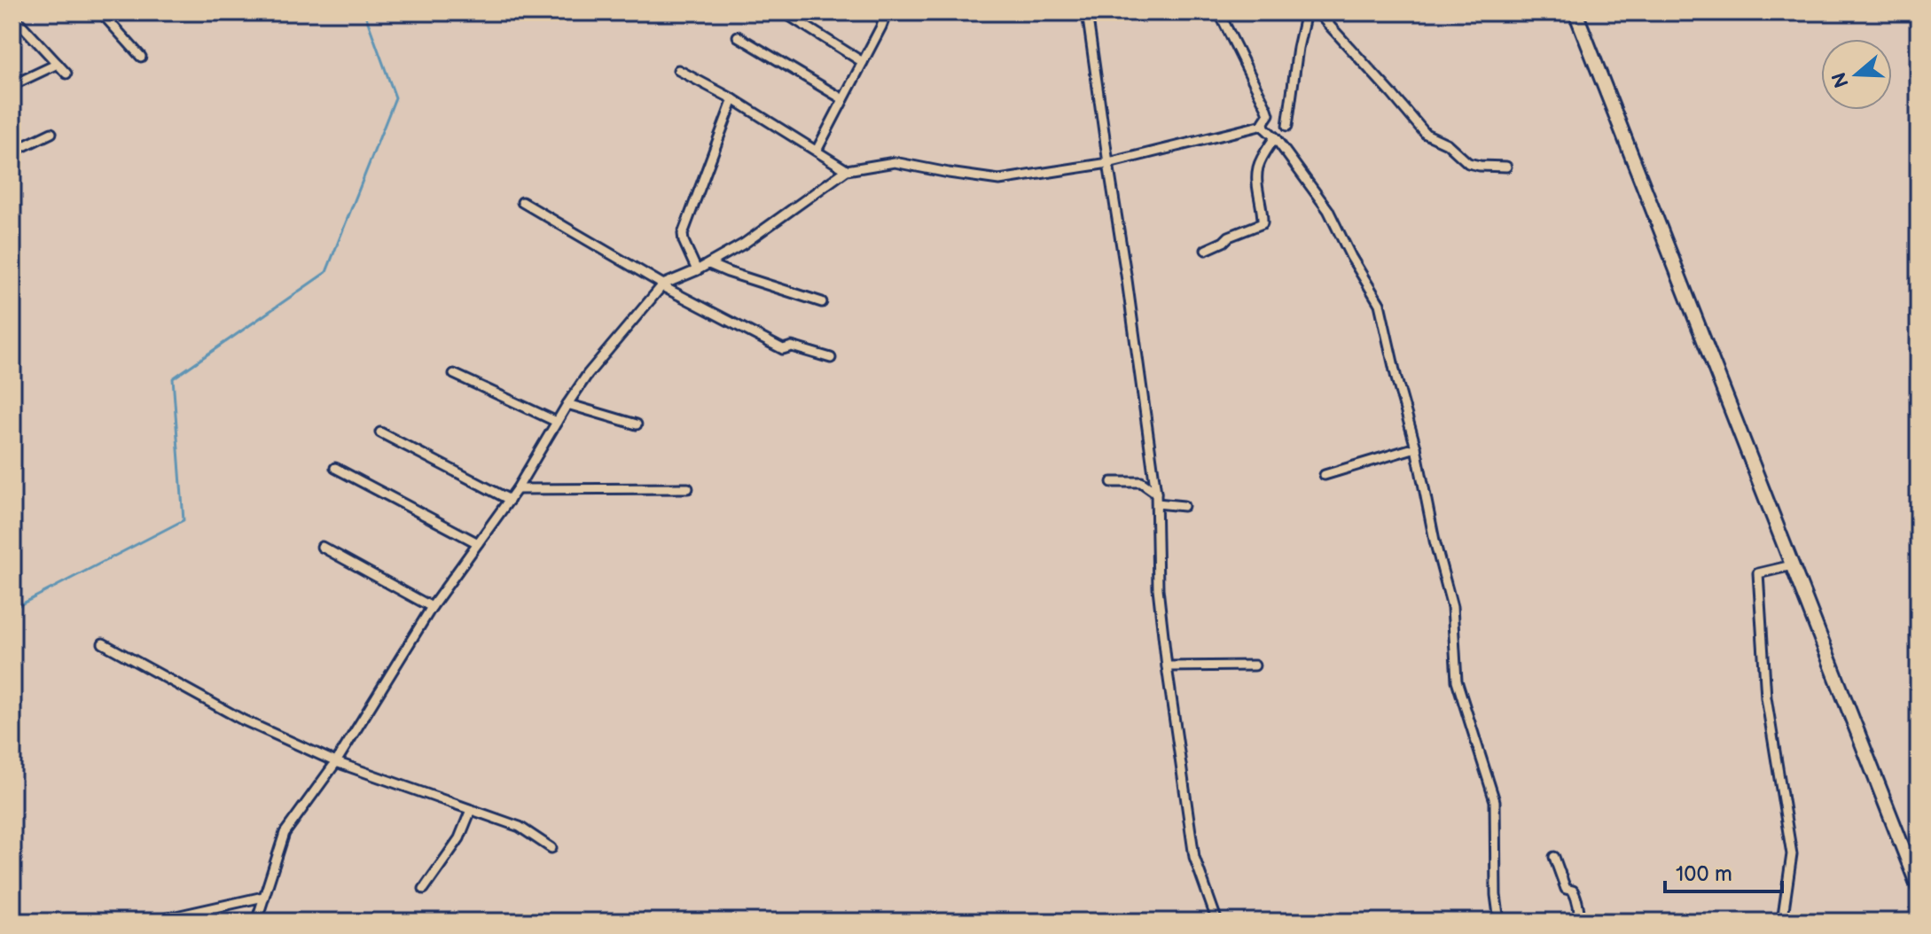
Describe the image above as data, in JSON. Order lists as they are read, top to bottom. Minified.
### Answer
{"scale_bar":"100 m","north":"left"}
